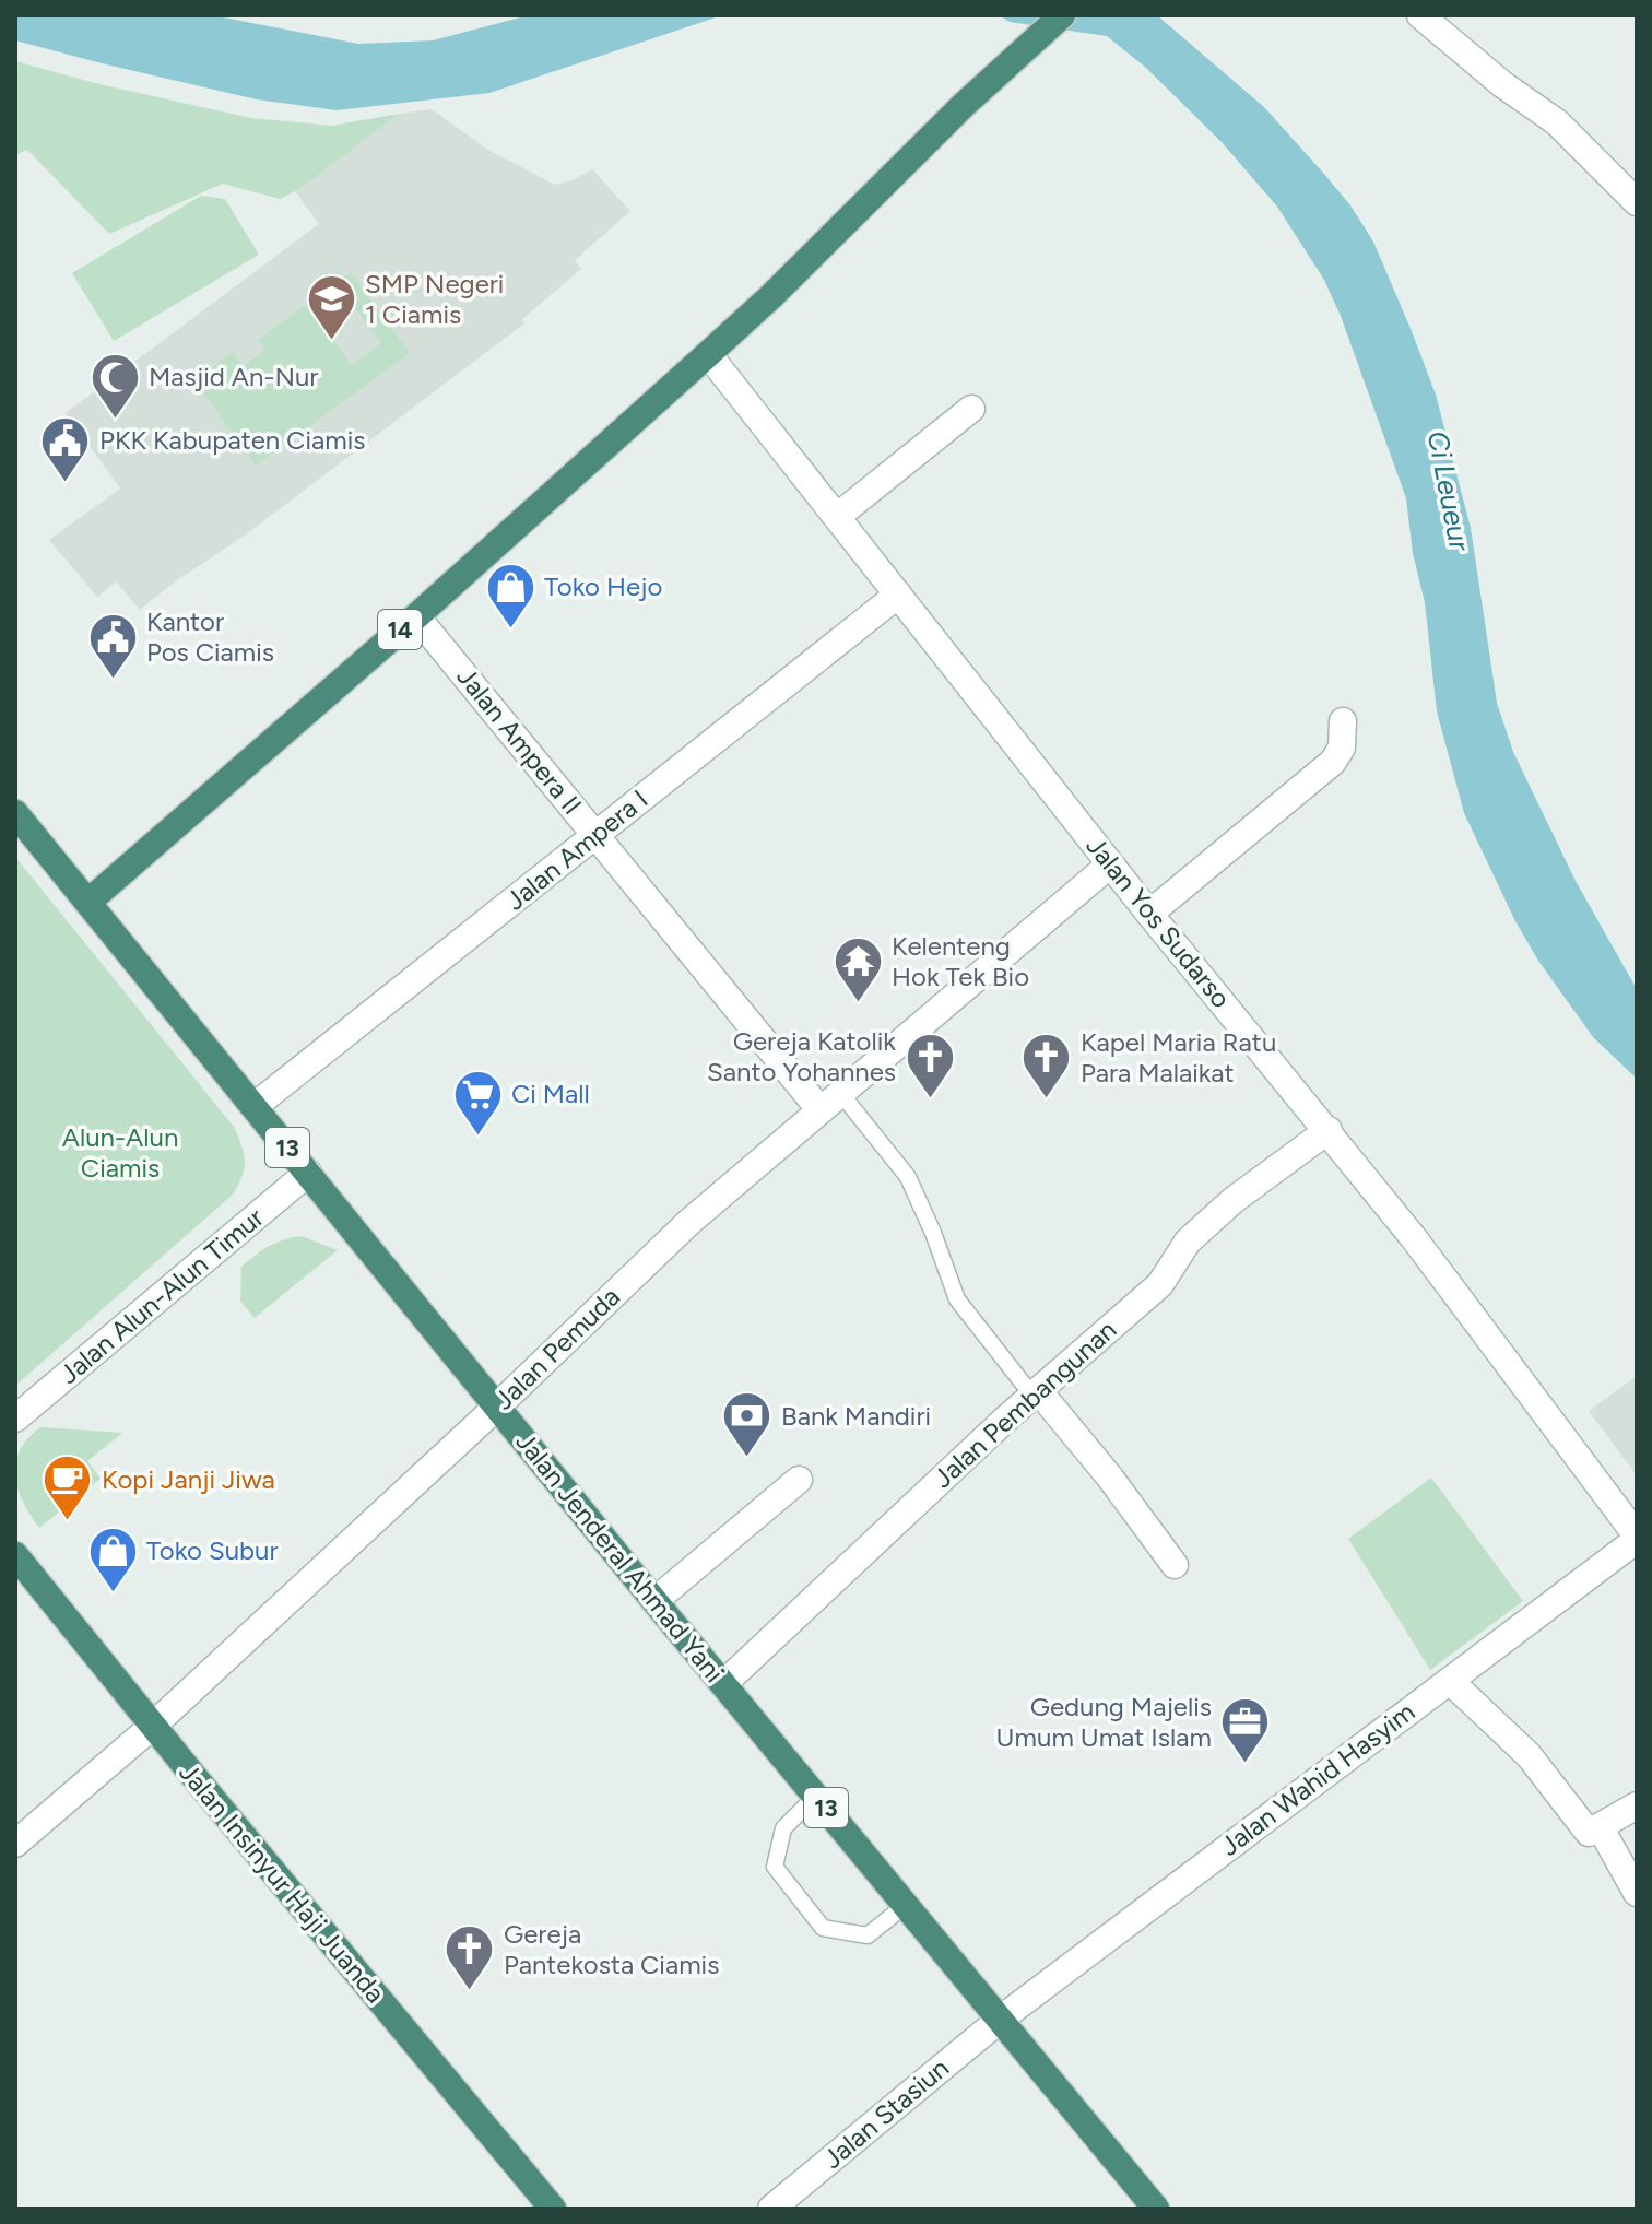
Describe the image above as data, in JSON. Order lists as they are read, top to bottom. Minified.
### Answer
{"streets":{"highway":["14","13","Jalan Jenderal Ahmad Yani","Jalan Insinyur Haji Juanda"],"street":["Jalan Ampera II","Jalan Ampera I","Jalan Yos Sudarso","Jalan Alun-Alun Timur","Jalan Pemuda","Jalan Pembangunan","Jalan Wahid Hasyim","Jalan Stasiun"]},"crossings":[["14","Jalan Ampera II"],["14","Jalan Yos Sudarso"],["14","13"],["14","Jalan Jenderal Ahmad Yani"],["Jalan Ampera II","Jalan Ampera I"],["Jalan Ampera II","Jalan Pemuda"],["Jalan Ampera I","Jalan Yos Sudarso"],["Jalan Ampera I","Jalan Jenderal Ahmad Yani"],["Jalan Yos Sudarso","Jalan Pemuda"],["Jalan Yos Sudarso","Jalan Pembangunan"],["Jalan Yos Sudarso","Jalan Wahid Hasyim"],["13","Jalan Jenderal Ahmad Yani"],["Jalan Alun-Alun Timur","Jalan Jenderal Ahmad Yani"],["Jalan Pemuda","Jalan Jenderal Ahmad Yani"],["Jalan Pemuda","Jalan Insinyur Haji Juanda"],["Jalan Pembangunan","Jalan Jenderal Ahmad Yani"],["Jalan Jenderal Ahmad Yani","Jalan Wahid Hasyim"],["Jalan Jenderal Ahmad Yani","Jalan Stasiun"],["Jalan Wahid Hasyim","Jalan Stasiun"]],"water":["Ci Leueur"],"parks":["Alun-Alun Ciamis"],"places":{"school or university":["SMP Negeri 1 Ciamis"],"mosque":["Masjid An-Nur"],"public building":["PKK Kabupaten Ciamis","Kantor Pos Ciamis"],"shop":["Toko Hejo","Toko Subur"],"temple":["Kelenteng Hok Tek Bio"],"church":["Gereja Katolik Santo Yohannes","Kapel Maria Ratu Para Malaikat","Gereja Pantekosta Ciamis"],"supermarket":["Ci Mall"],"bank":["Bank Mandiri"],"cafe":["Kopi Janji Jiwa"],"office":["Gedung Majelis Umum Umat Islam"]}}
